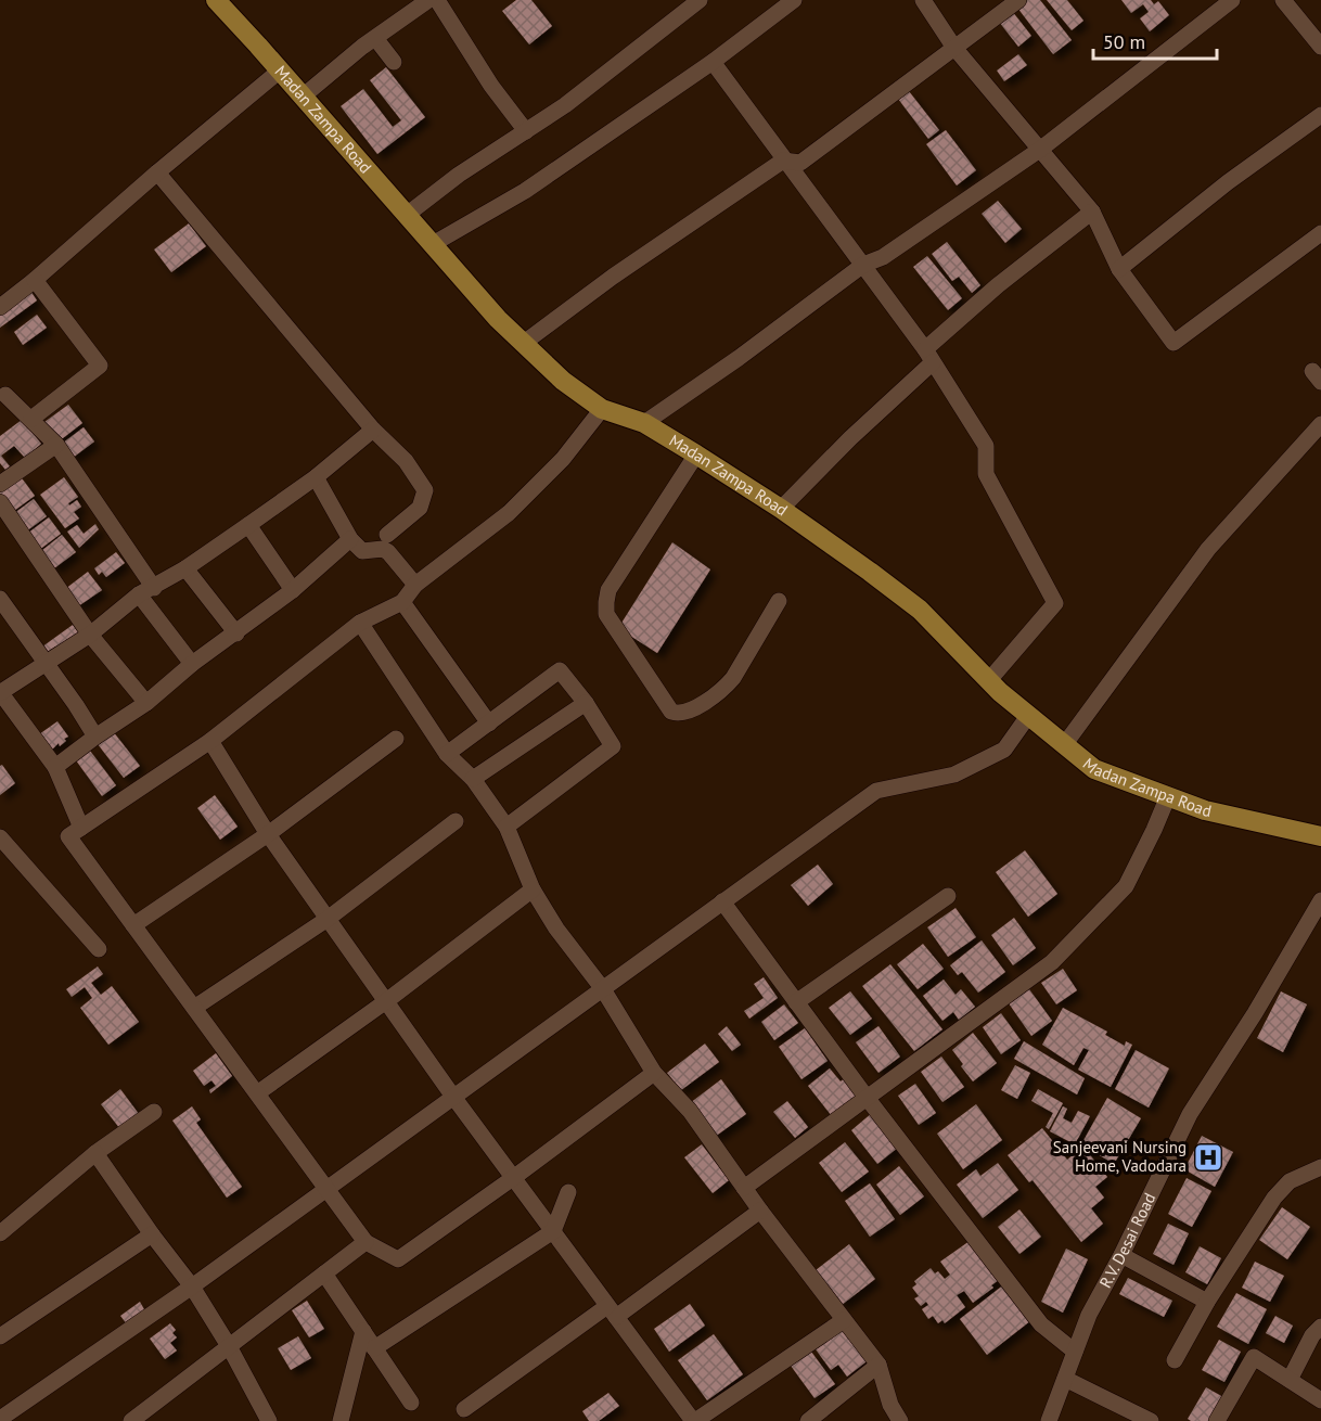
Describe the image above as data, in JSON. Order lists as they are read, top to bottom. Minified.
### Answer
{"streets":{"main road":["Madan Zampa Road"],"street":["R.V. Desai Road"]},"places":{"hospital":["Sanjeevani Nursing Home, Vadodara"]},"scale_bar":"50 m"}
